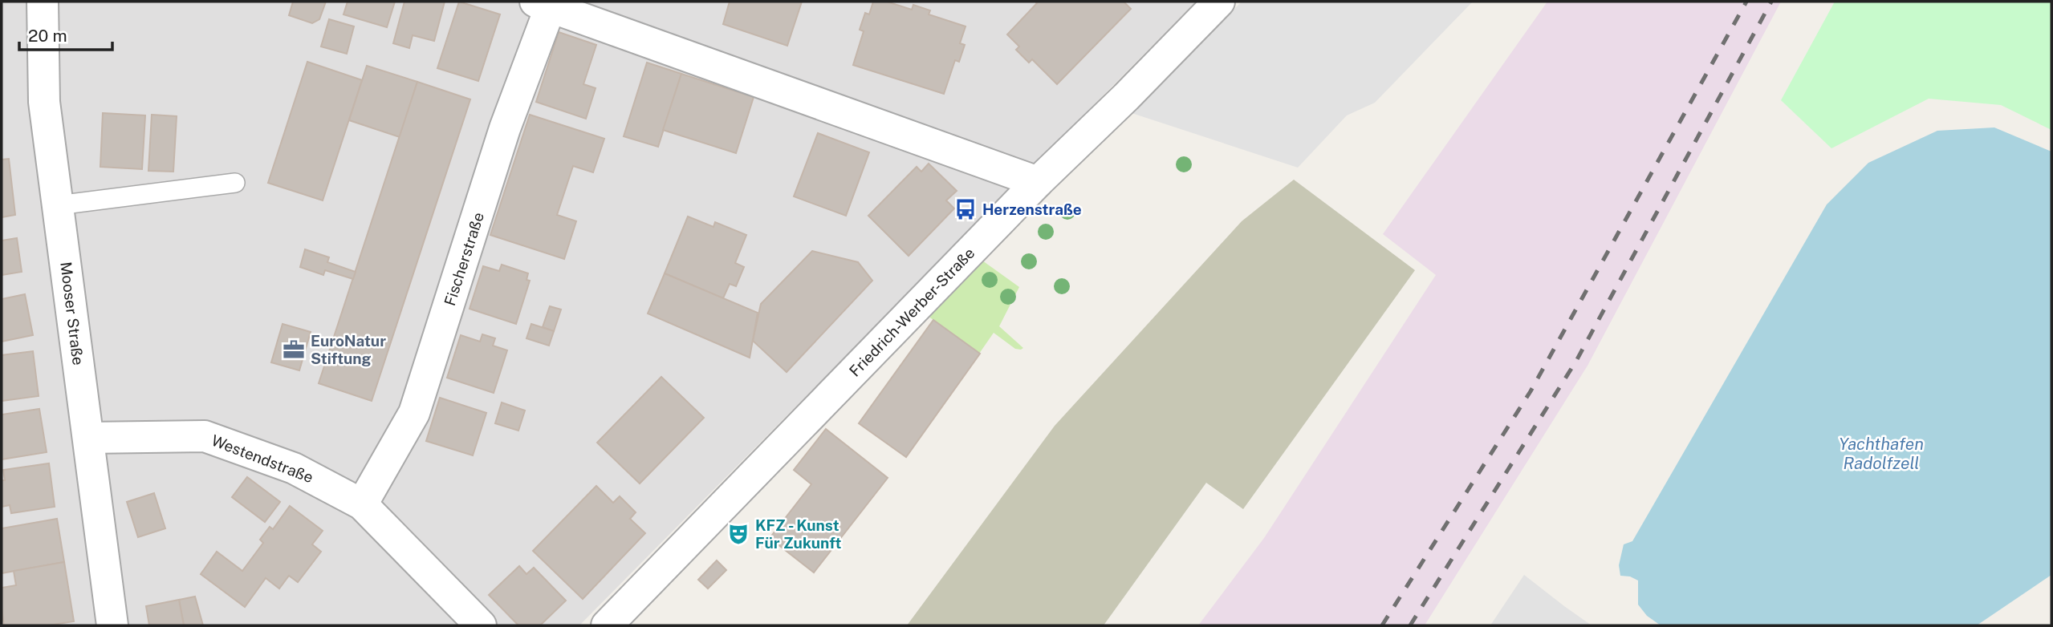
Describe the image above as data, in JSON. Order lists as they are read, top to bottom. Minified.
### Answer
{"streets":{"street":["Fischerstraße","Friedrich-Werber-Straße","Mooser Straße","Westendstraße"]},"crossings":[["Fischerstraße","Westendstraße"],["Mooser Straße","Westendstraße"]],"water":["Yachthafen Radolfzell"],"places":{"bus stop":["Herzenstraße"],"office":["EuroNatur Stiftung"],"theatre":["KFZ - Kunst Für Zukunft"]},"scale_bar":"20 m"}
